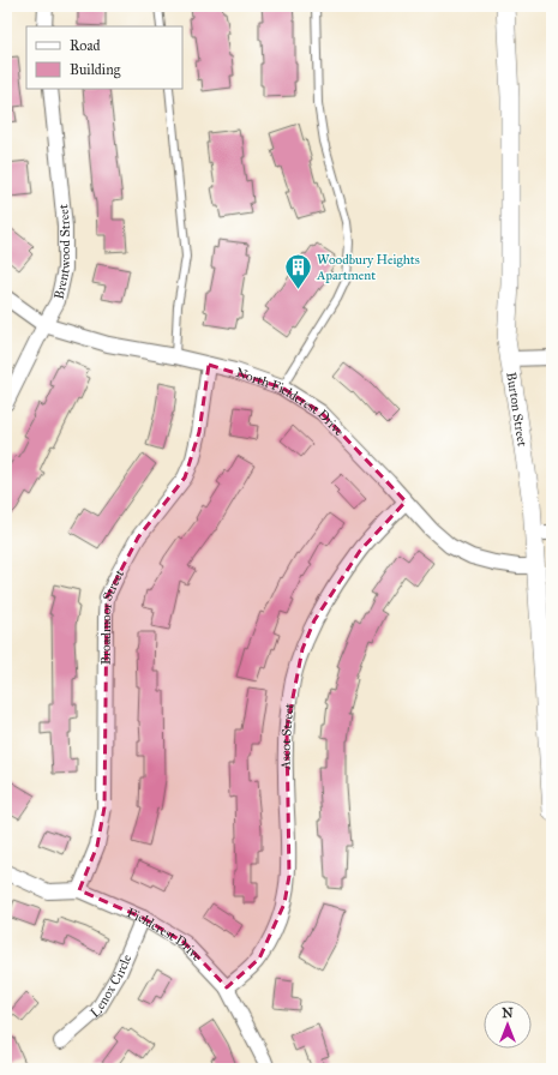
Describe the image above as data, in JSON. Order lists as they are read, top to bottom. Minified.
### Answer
{"streets":{"street":["Brentwood Street","North Fieldcrest Drive","Burton Street","Broadmoor Street","Ascot Street","Fieldcrest Drive","Lenox Circle"]},"crossings":[["Brentwood Street","North Fieldcrest Drive"],["North Fieldcrest Drive","Burton Street"],["North Fieldcrest Drive","Broadmoor Street"],["North Fieldcrest Drive","Ascot Street"],["Broadmoor Street","Fieldcrest Drive"],["Ascot Street","Fieldcrest Drive"],["Fieldcrest Drive","Lenox Circle"]],"places":{"building":["Woodbury Heights Apartment"]},"legend":["Road","Building"],"north":"top"}
